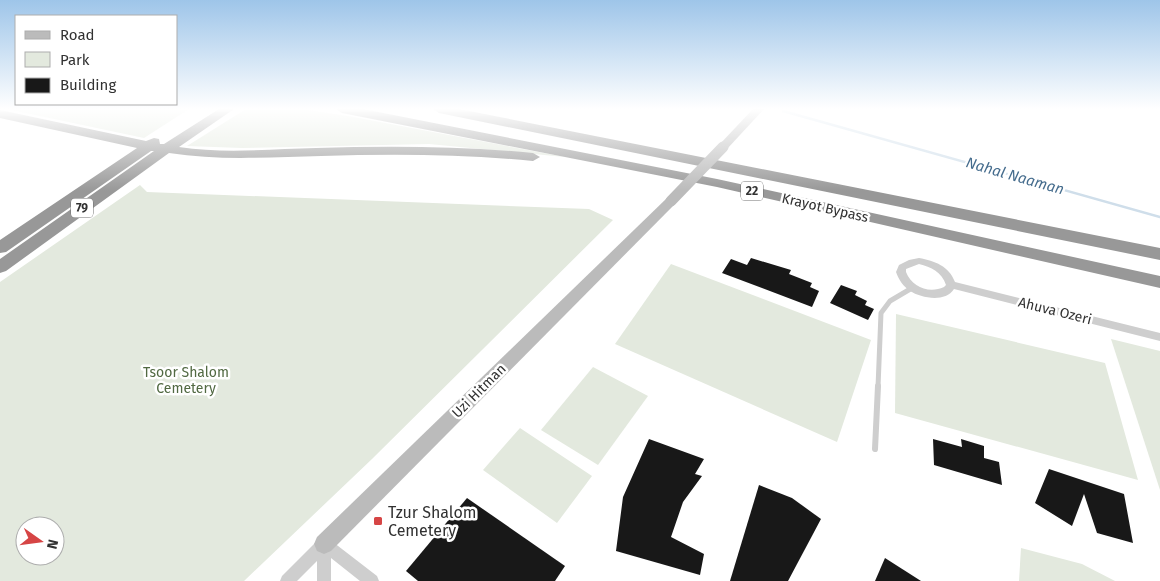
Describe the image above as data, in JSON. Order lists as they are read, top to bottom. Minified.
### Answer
{"streets":{"highway":["22","79","Krayot Bypass"],"main road":["Uzi Hitman"],"street":["Ahuva Ozeri"]},"water":["Nahal Naaman"],"parks":["Tsoor Shalom Cemetery"],"places":{"transit":["Tzur Shalom Cemetery"]},"legend":["Road","Park","Building"],"north":"right"}
